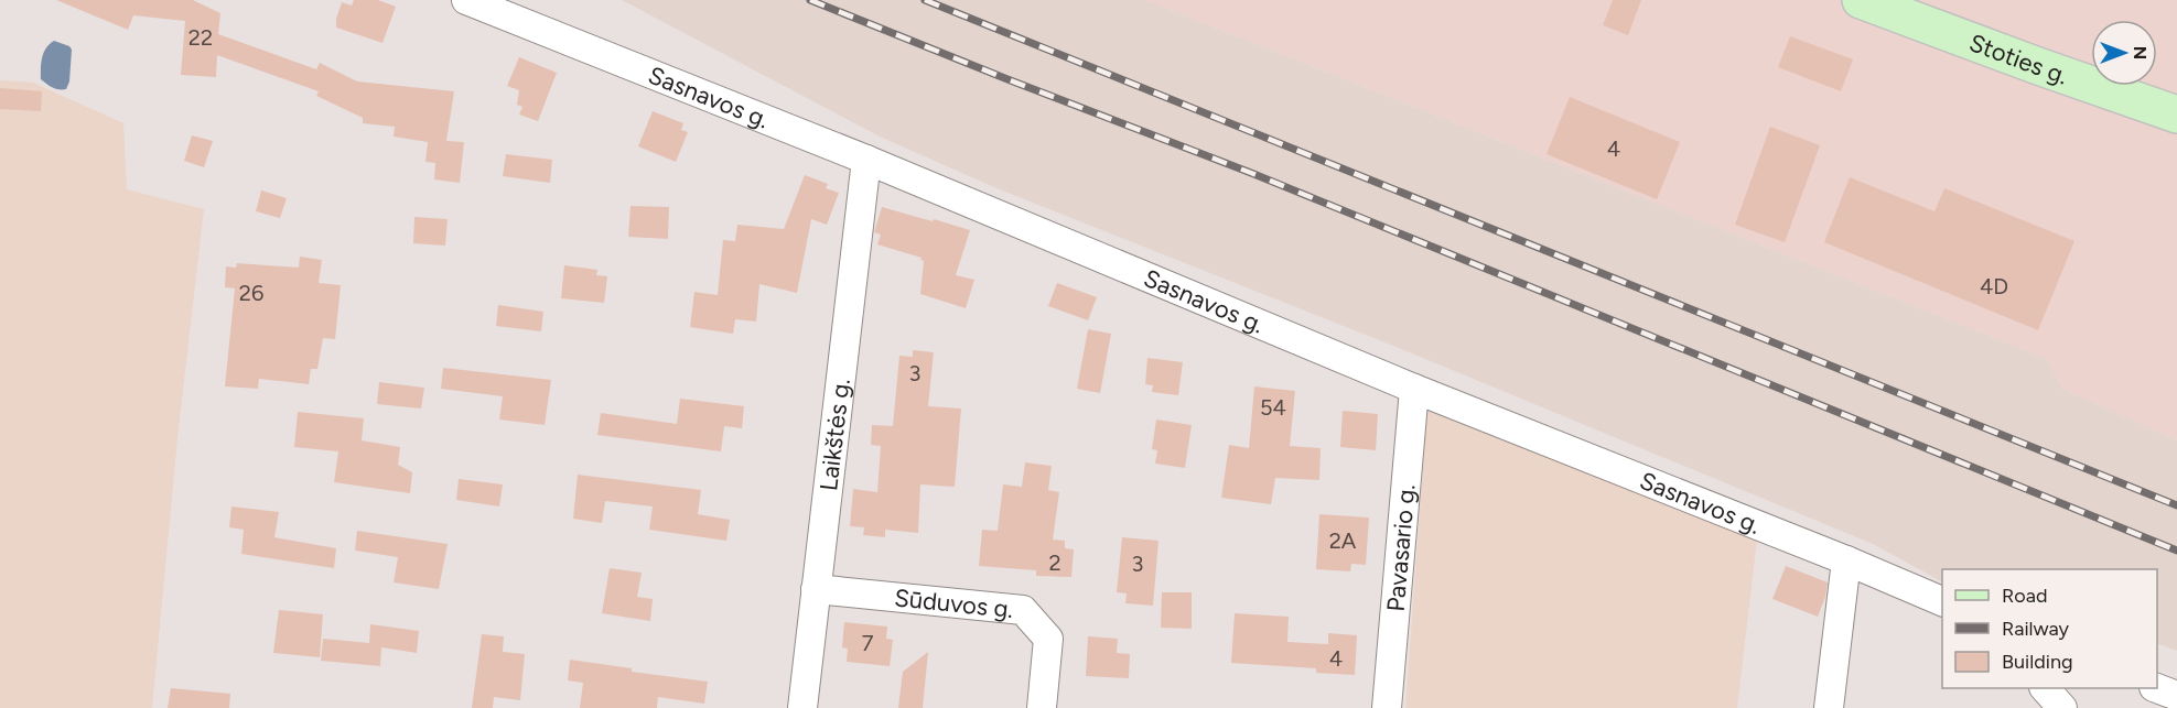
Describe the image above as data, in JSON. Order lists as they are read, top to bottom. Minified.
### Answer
{"streets":{"main road":["Stoties g."],"street":["Sasnavos g.","Laikštės g.","Pavasario g.","Sūduvos g."]},"crossings":[["Sasnavos g.","Laikštės g."],["Sasnavos g.","Pavasario g."],["Laikštės g.","Sūduvos g."]],"house_numbers":["22","4","4D","26","3","54","2A","2","3","7","4"],"legend":["Road","Railway","Building"],"north":"right"}
